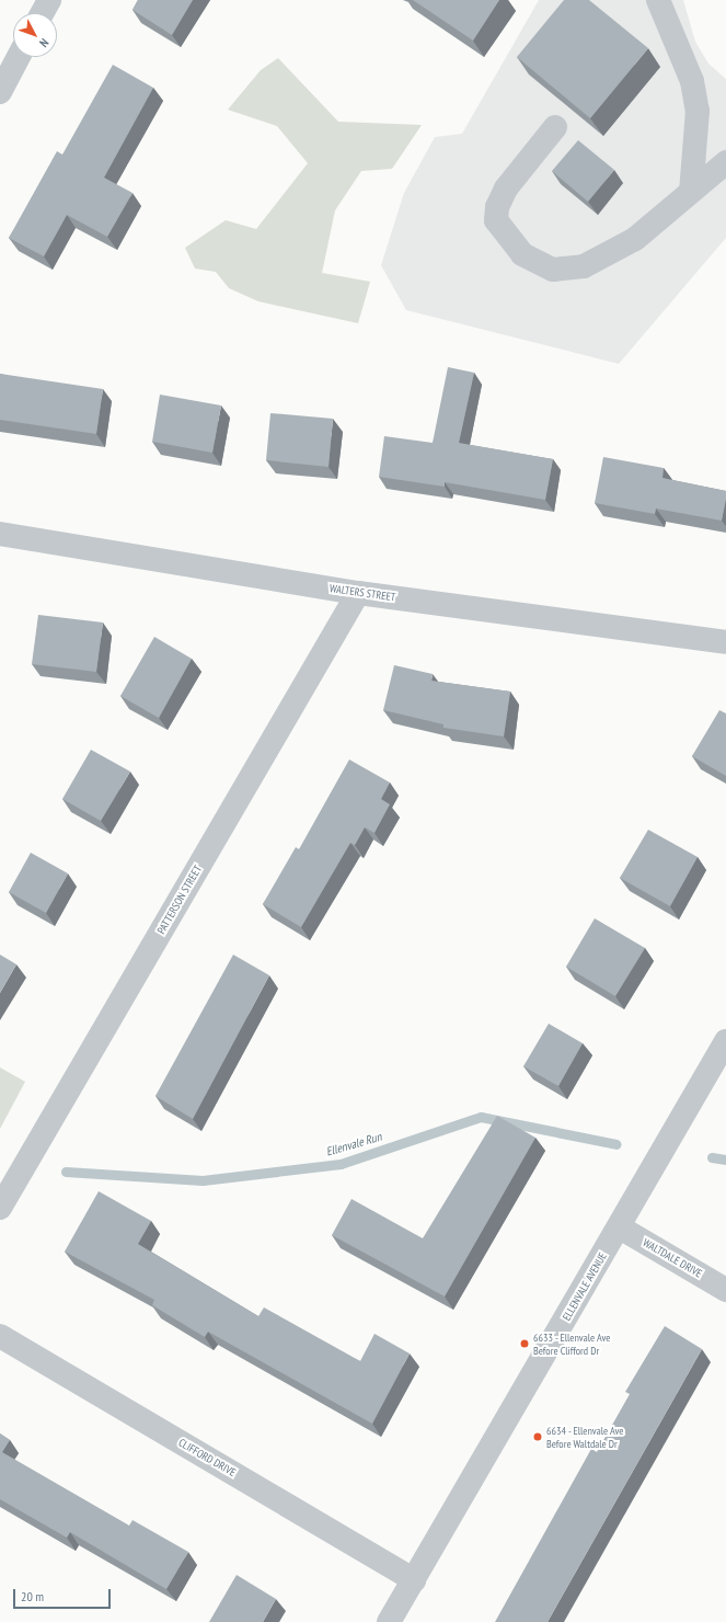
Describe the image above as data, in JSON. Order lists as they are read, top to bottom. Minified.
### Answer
{"streets":{"street":["WALTERS STREET","PATTERSON STREET","WALTDALE DRIVE","ELLENVALE AVENUE","CLIFFORD DRIVE"]},"crossings":[["WALTERS STREET","PATTERSON STREET"],["WALTDALE DRIVE","ELLENVALE AVENUE"],["ELLENVALE AVENUE","CLIFFORD DRIVE"]],"water":["Ellenvale Run"],"places":["6633 - Ellenvale Ave Before Clifford Dr","6634 - Ellenvale Ave Before Waltdale Dr"],"scale_bar":"20 m","north":"bottom right"}
